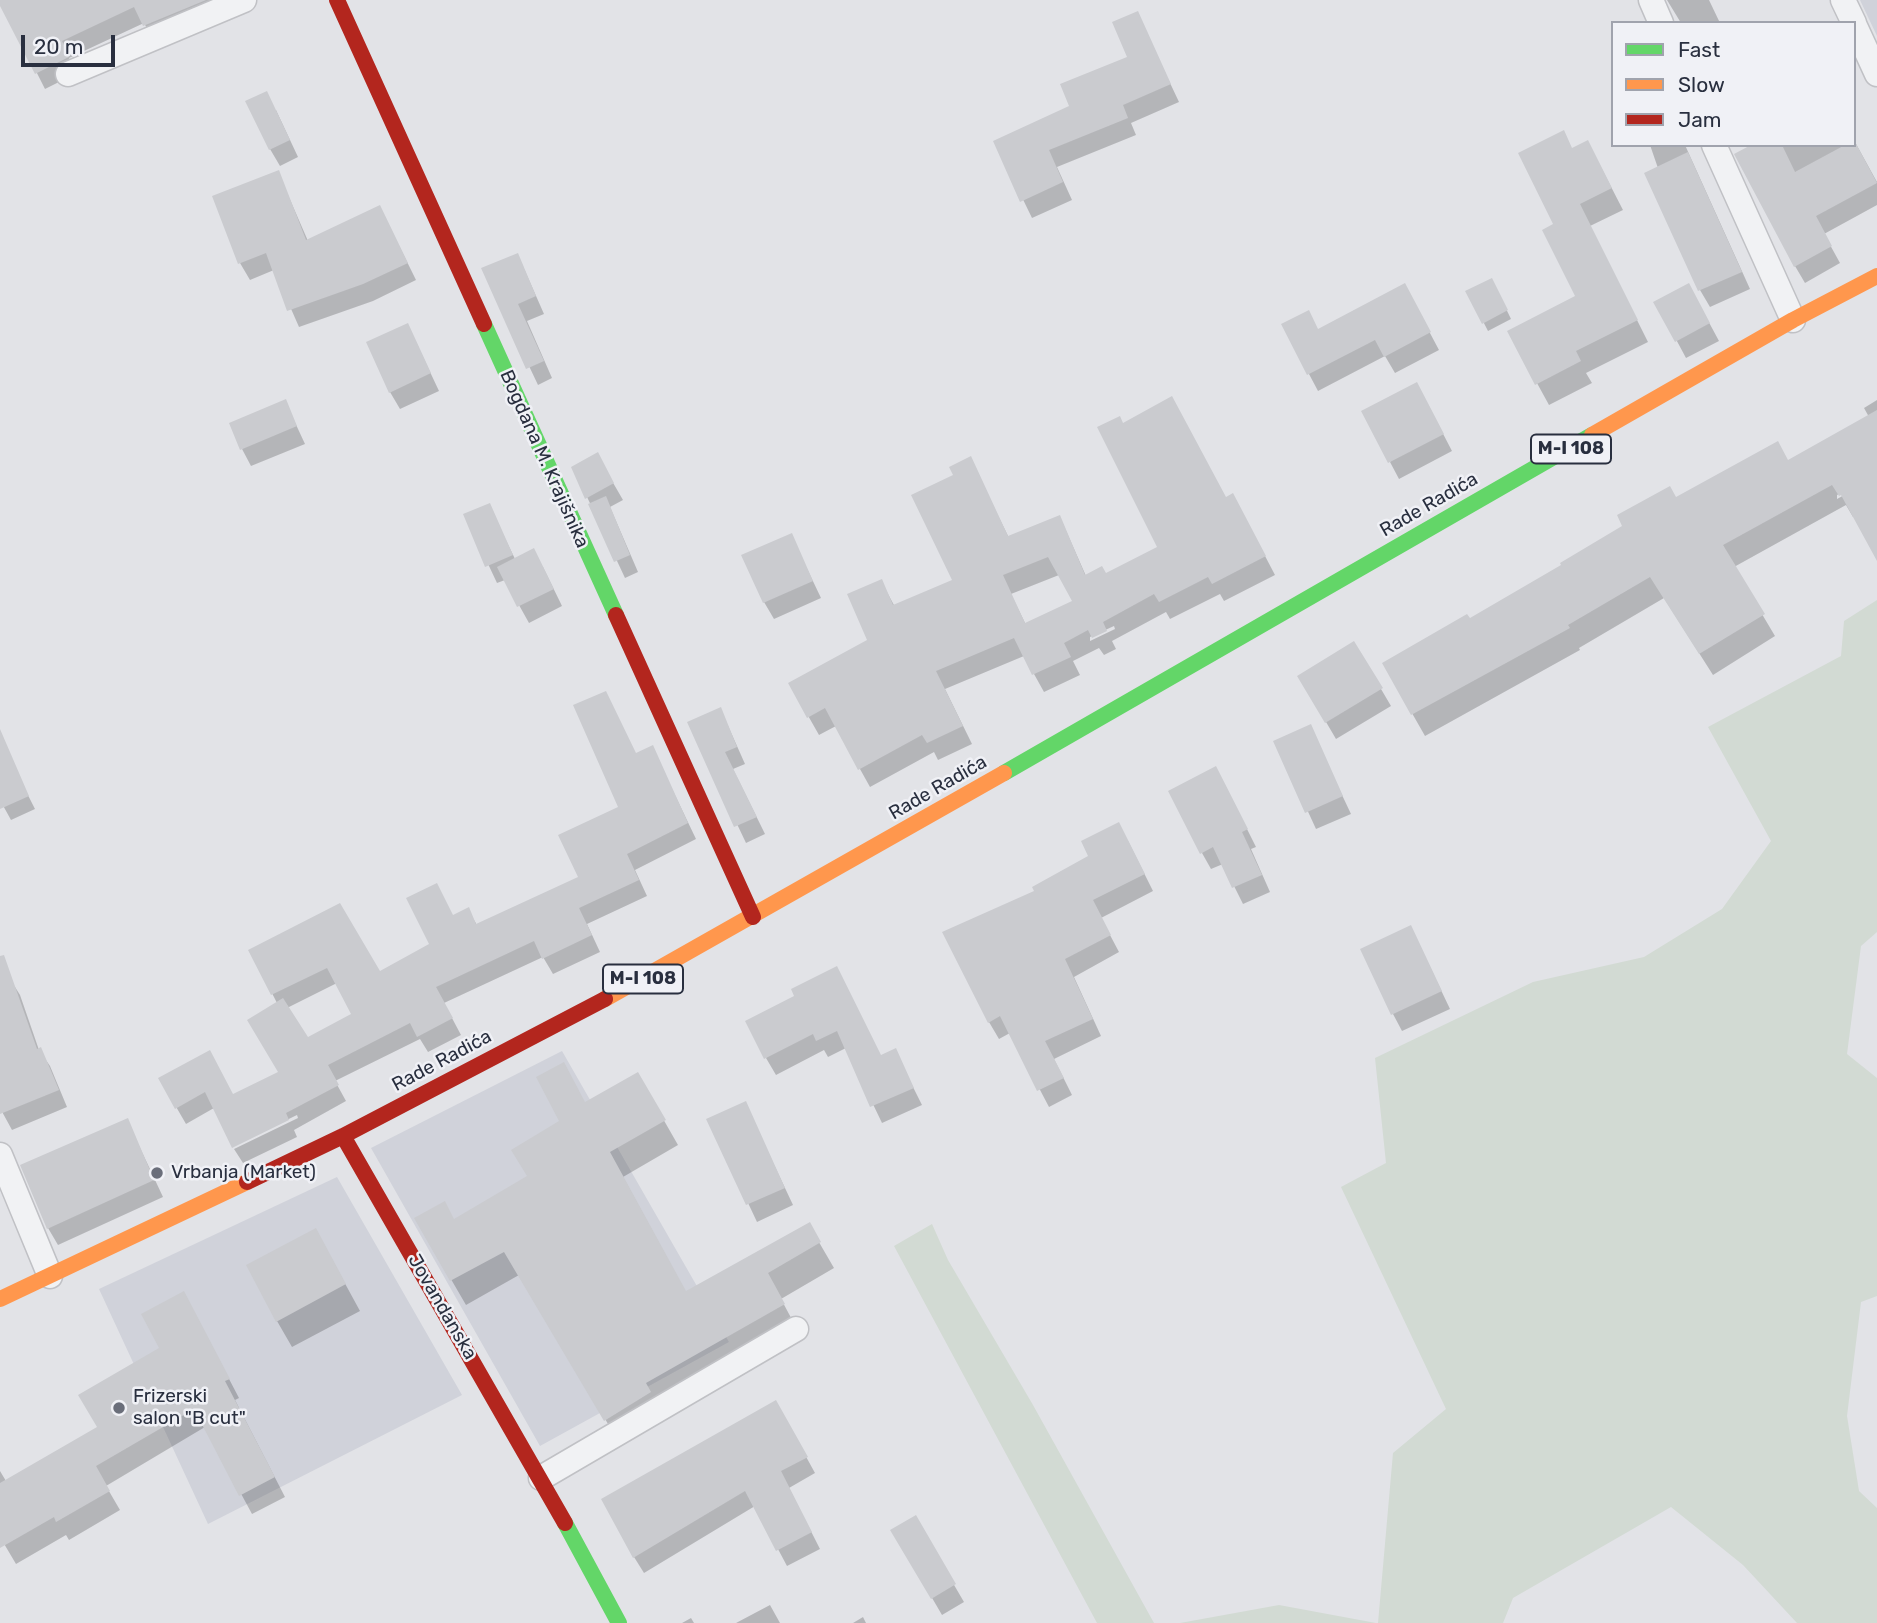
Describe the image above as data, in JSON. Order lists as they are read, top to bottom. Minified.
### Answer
{"streets":{"main road":["M-I 108","Bogdana M. Krajišnika","Rade Radića","Jovandanska"]},"crossings":[["Bogdana M. Krajišnika","Rade Radića"],["Rade Radića","Jovandanska"]],"places":["Vrbanja (Market)","Frizerski salon \"B cut\""],"legend":["Fast","Slow","Jam"],"scale_bar":"20 m"}
